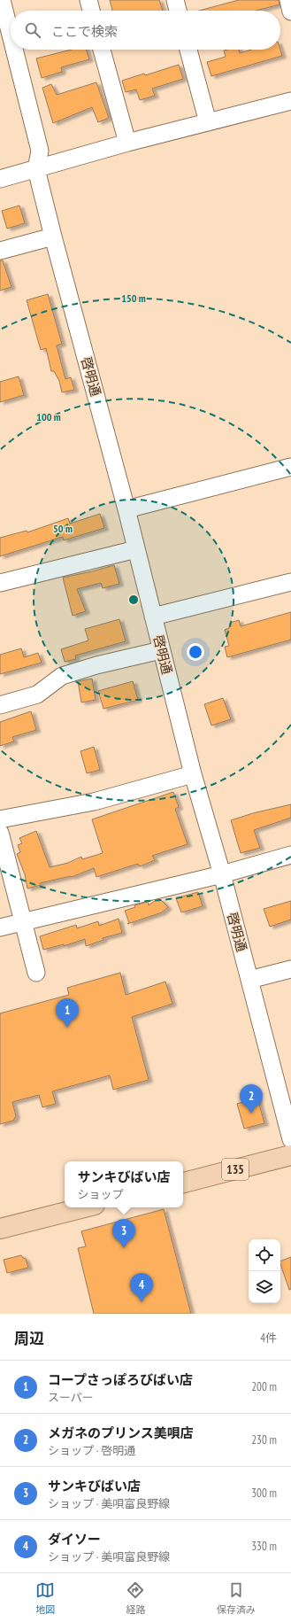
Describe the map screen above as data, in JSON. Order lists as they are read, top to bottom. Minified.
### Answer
{"streets":{"main road":["135"],"street":["啓明通"]},"page":{"search":"ここで検索","pins":["1","2","3","4"],"popup":["サンキびばい店","ショップ"],"heading":["周辺","4件"],"list":[{"mark":"1","name":"コープさっぽろびばい店","note":"スーパー","value":"200 m"},{"mark":"2","name":"メガネのプリンス美唄店","note":"ショップ · 啓明通","value":"230 m"},{"mark":"3","name":"サンキびばい店","note":"ショップ · 美唄富良野線","value":"300 m"},{"mark":"4","name":"ダイソー","note":"ショップ · 美唄富良野線","value":"330 m"}],"nav":["地図","経路","保存済み"]},"rings":["150 m","100 m","50 m"]}
